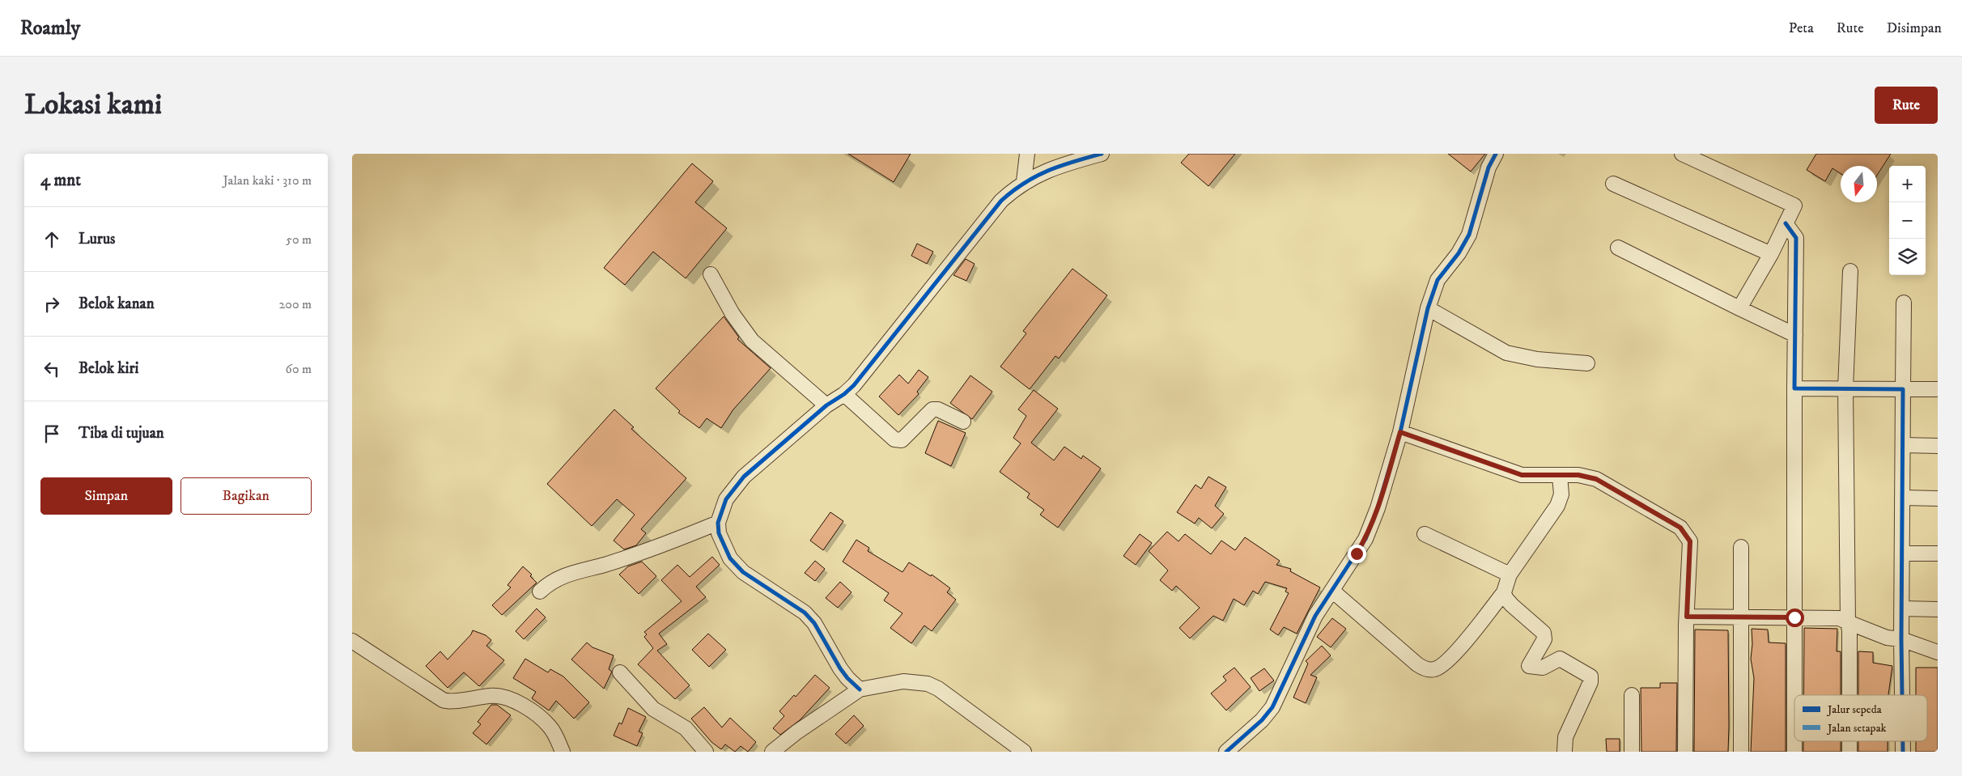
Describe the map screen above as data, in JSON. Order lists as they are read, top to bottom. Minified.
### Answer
{"legend":["Jalur sepeda","Jalan setapak"],"north":"bottom","page":{"header":"Roamly","nav":["Peta","Rute","Disimpan"],"buttons":["Rute",["Simpan","Bagikan"]],"title":"Lokasi kami","heading":["4 mnt","Jalan kaki · 310 m"],"map_buttons":["+","−"],"list":[["Lurus","50 m"],["Belok kanan","200 m"],["Belok kiri","60 m"],"Tiba di tujuan"]}}
